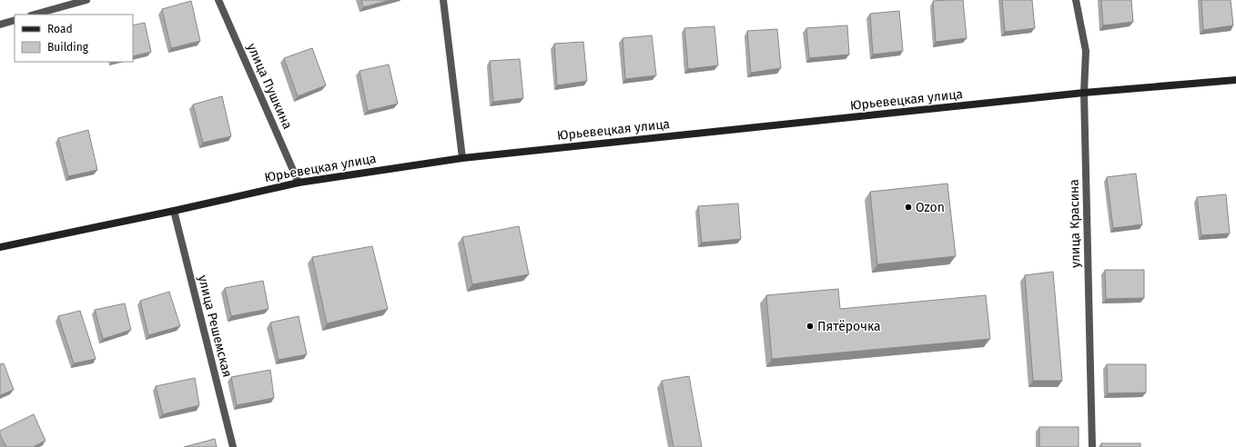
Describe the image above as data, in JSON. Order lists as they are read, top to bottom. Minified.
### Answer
{"streets":{"main road":["Юрьевецкая улица"],"street":["улица Пушкина","улица Красина","улица Решемская"]},"crossings":[["улица Пушкина","Юрьевецкая улица"],["Юрьевецкая улица","улица Красина"],["Юрьевецкая улица","улица Решемская"]],"places":["Ozon","Пятёрочка"],"legend":["Road","Building"]}
